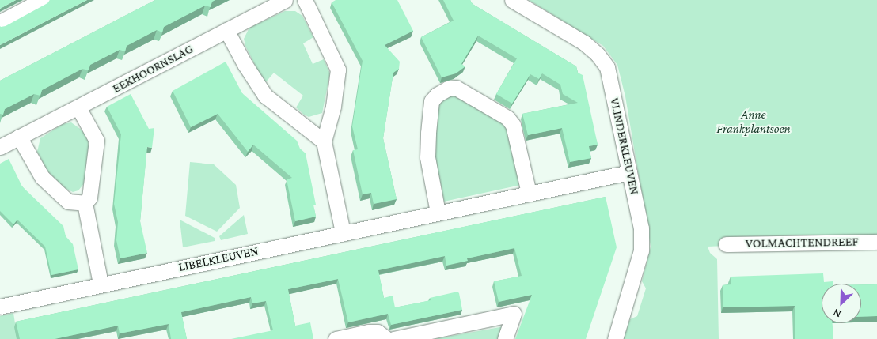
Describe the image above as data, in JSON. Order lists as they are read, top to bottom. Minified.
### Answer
{"streets":{"street":["EEKHOORNSLAG","VLINDERKLEUVEN","VOLMACHTENDREEF","LIBELKLEUVEN"]},"crossings":[["VLINDERKLEUVEN","LIBELKLEUVEN"]],"parks":["Anne Frankplantsoen"],"north":"bottom left"}
